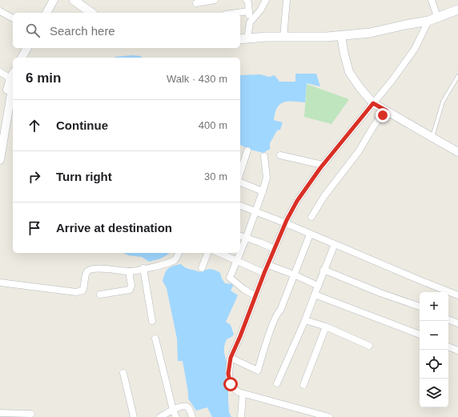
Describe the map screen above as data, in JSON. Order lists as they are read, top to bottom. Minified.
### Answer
{"page":{"search":"Search here","heading":["6 min","Walk · 430 m"],"list":[["Continue","400 m"],["Turn right","30 m"],"Arrive at destination"],"map_buttons":["+","−"]}}
